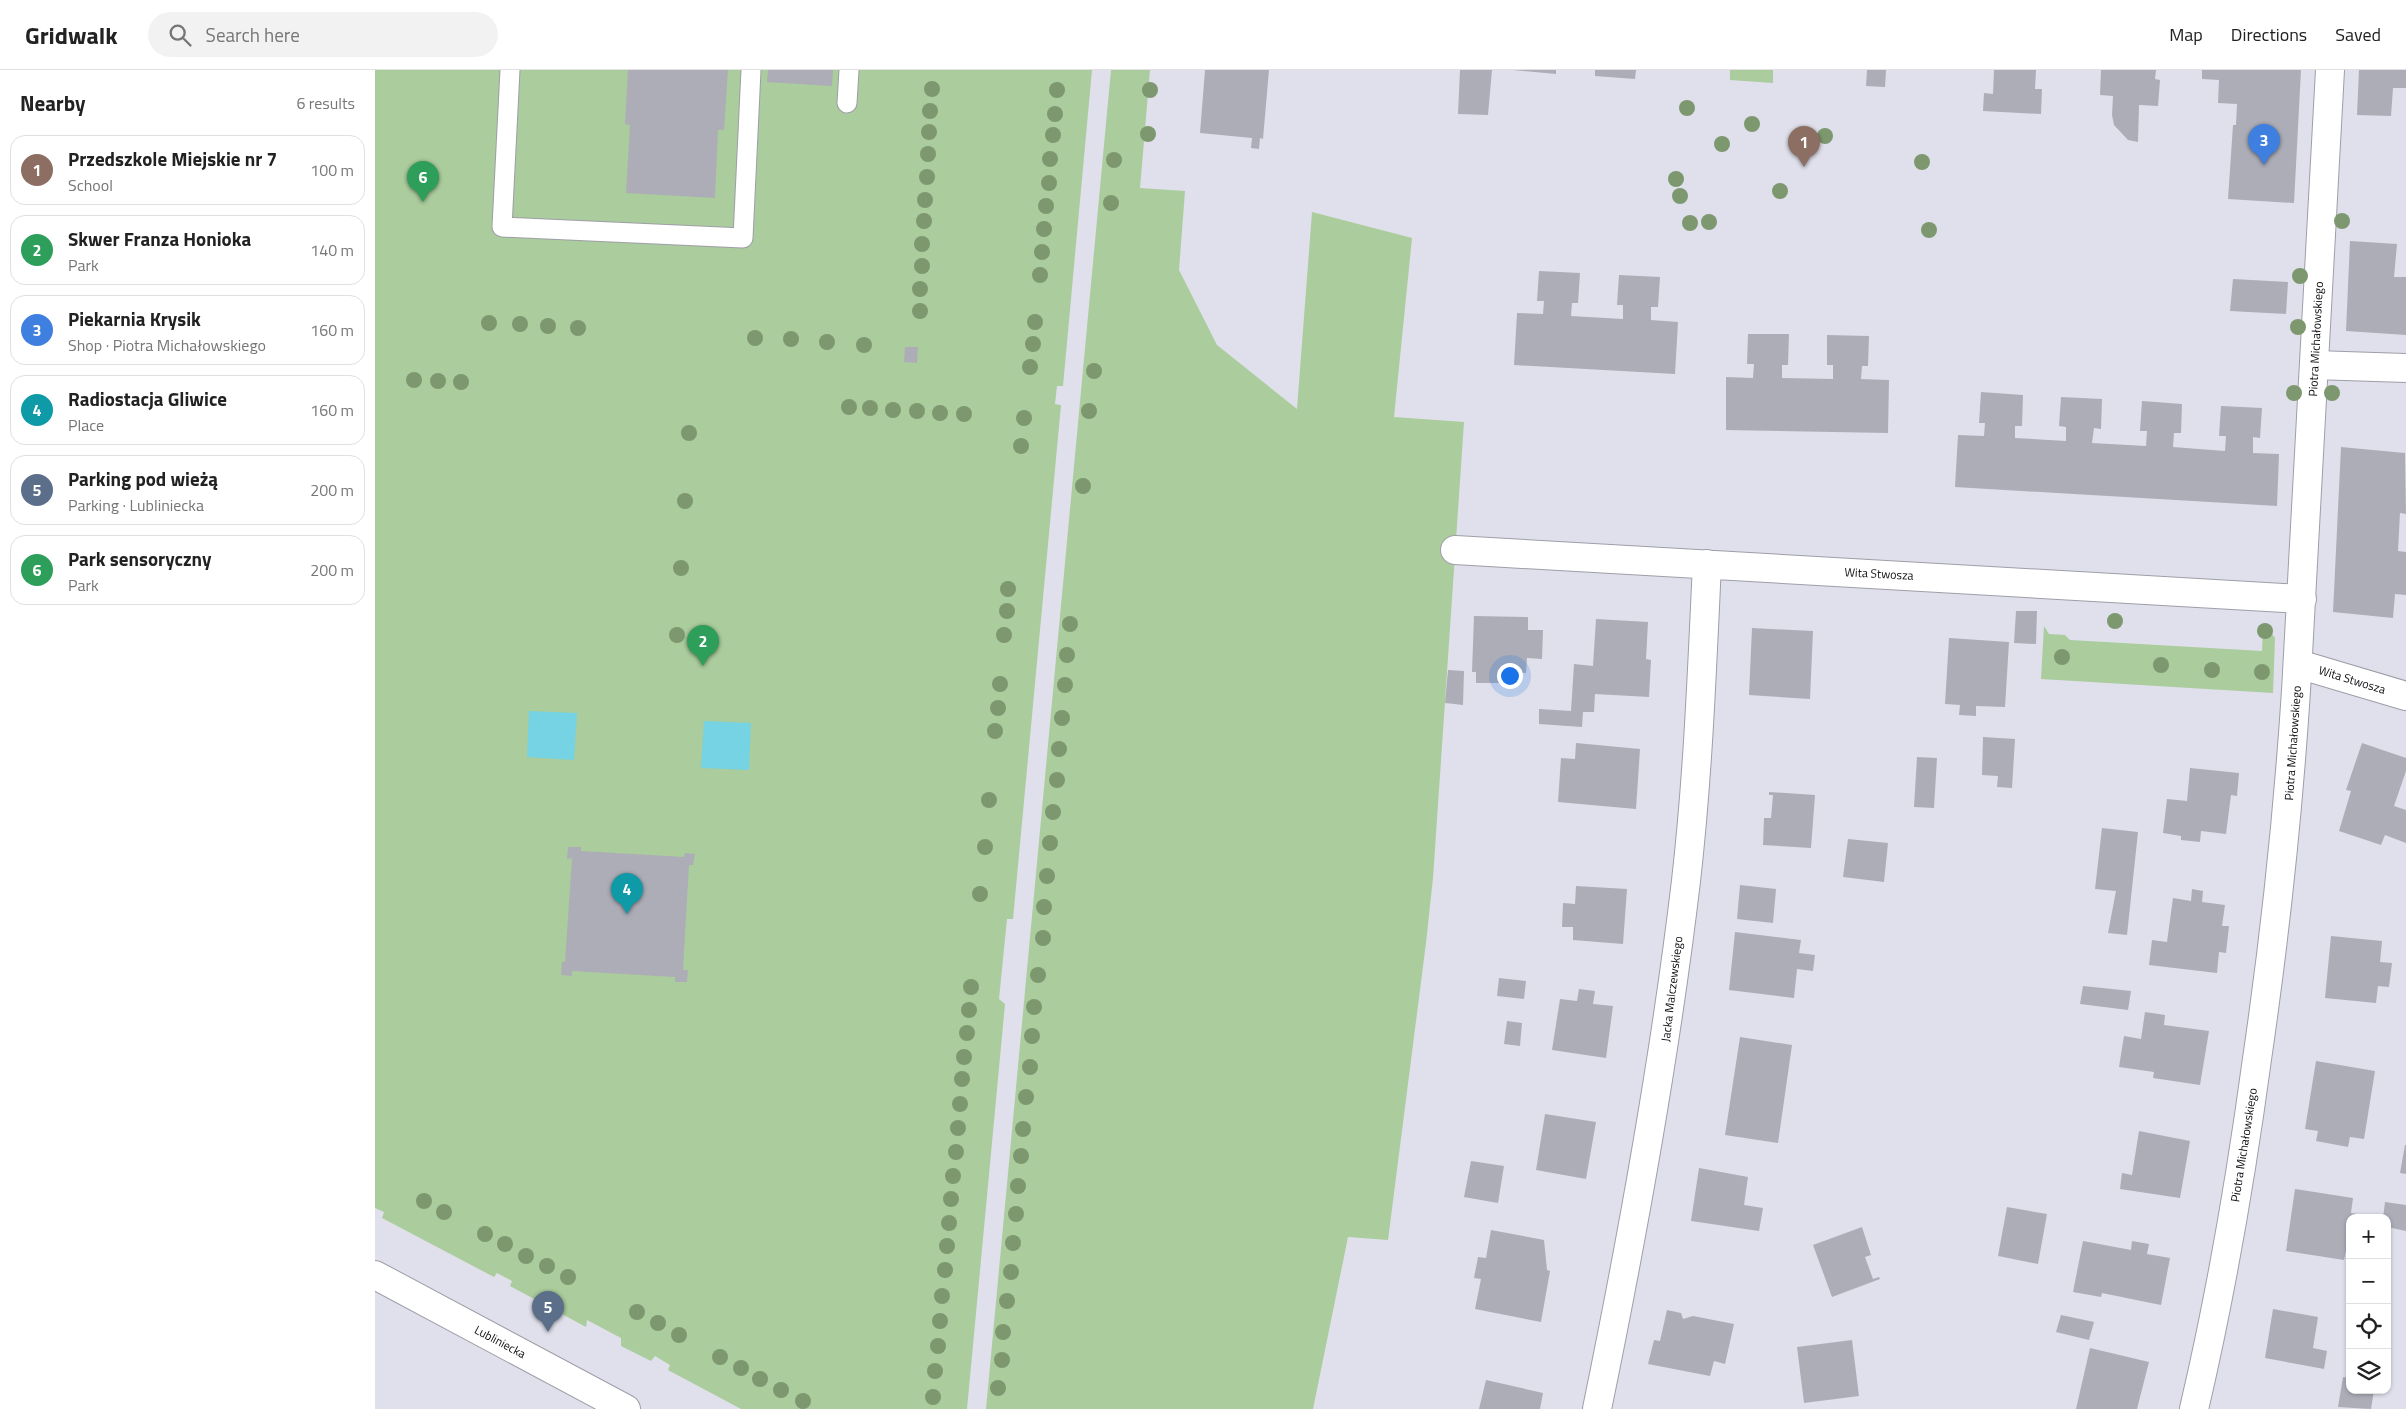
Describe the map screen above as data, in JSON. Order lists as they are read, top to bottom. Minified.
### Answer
{"streets":{"street":["Piotra Michałowskiego","Wita Stwosza","Jacka Malczewskiego","Lubliniecka"]},"crossings":[["Piotra Michałowskiego","Wita Stwosza"],["Wita Stwosza","Jacka Malczewskiego"]],"page":{"header":"Gridwalk","search":"Search here","nav":["Map","Directions","Saved"],"heading":["Nearby","6 results"],"pins":["3","1","6","2","4","5"],"list":[{"mark":"1","name":"Przedszkole Miejskie nr 7","note":"School","value":"100 m"},{"mark":"2","name":"Skwer Franza Honioka","note":"Park","value":"140 m"},{"mark":"3","name":"Piekarnia Krysik","note":"Shop · Piotra Michałowskiego","value":"160 m"},{"mark":"4","name":"Radiostacja Gliwice","note":"Place","value":"160 m"},{"mark":"5","name":"Parking pod wieżą","note":"Parking · Lubliniecka","value":"200 m"},{"mark":"6","name":"Park sensoryczny","note":"Park","value":"200 m"}],"map_buttons":["+","−"]}}
